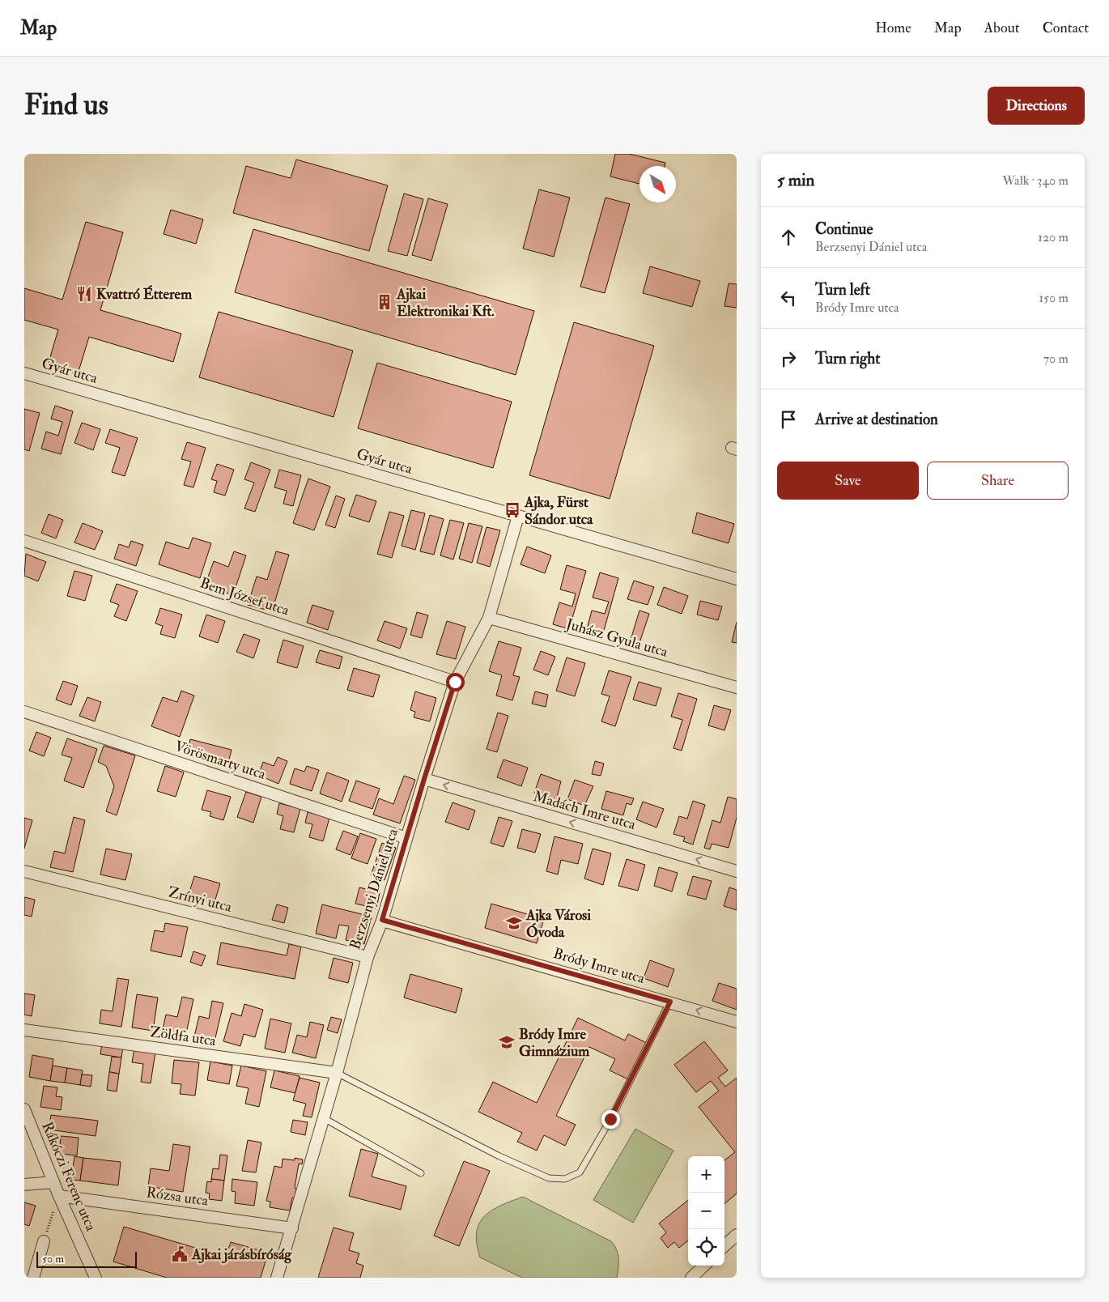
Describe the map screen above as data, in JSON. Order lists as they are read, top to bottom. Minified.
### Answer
{"streets":{"street":["Gyár utca","Bem József utca","Juhász Gyula utca","Vörösmarty utca","Madách Imre utca","Berzsenyi Dániel utca","Zrínyi utca","Bródy Imre utca","Zöldfa utca","Rákóczi Ferenc utca","Rózsa utca"]},"crossings":[["Gyár utca","Berzsenyi Dániel utca"],["Bem József utca","Berzsenyi Dániel utca"],["Juhász Gyula utca","Berzsenyi Dániel utca"],["Vörösmarty utca","Berzsenyi Dániel utca"],["Madách Imre utca","Berzsenyi Dániel utca"],["Berzsenyi Dániel utca","Zrínyi utca"],["Berzsenyi Dániel utca","Bródy Imre utca"],["Berzsenyi Dániel utca","Zöldfa utca"],["Berzsenyi Dániel utca","Rózsa utca"],["Rákóczi Ferenc utca","Rózsa utca"]],"one_way":["Madách Imre utca"],"places":{"restaurant":["Kvattró Étterem"],"building":["Ajkai Elektronikai Kft."],"bus stop":["Ajka, Fürst Sándor utca"],"school or university":["Ajka Városi Óvoda","Bródy Imre Gimnázium"],"public building":["Ajkai járásbíróság"]},"scale_bar":"50 m","north":"bottom right","page":{"header":"Map","nav":["Home","Map","About","Contact"],"buttons":["Directions",["Save","Share"]],"title":"Find us","heading":["5 min","Walk · 340 m"],"list":[["Continue","Berzsenyi Dániel utca","120 m"],["Turn left","Bródy Imre utca","150 m"],["Turn right","70 m"],"Arrive at destination"],"map_buttons":["+","−"],"scale":"50 m"}}
